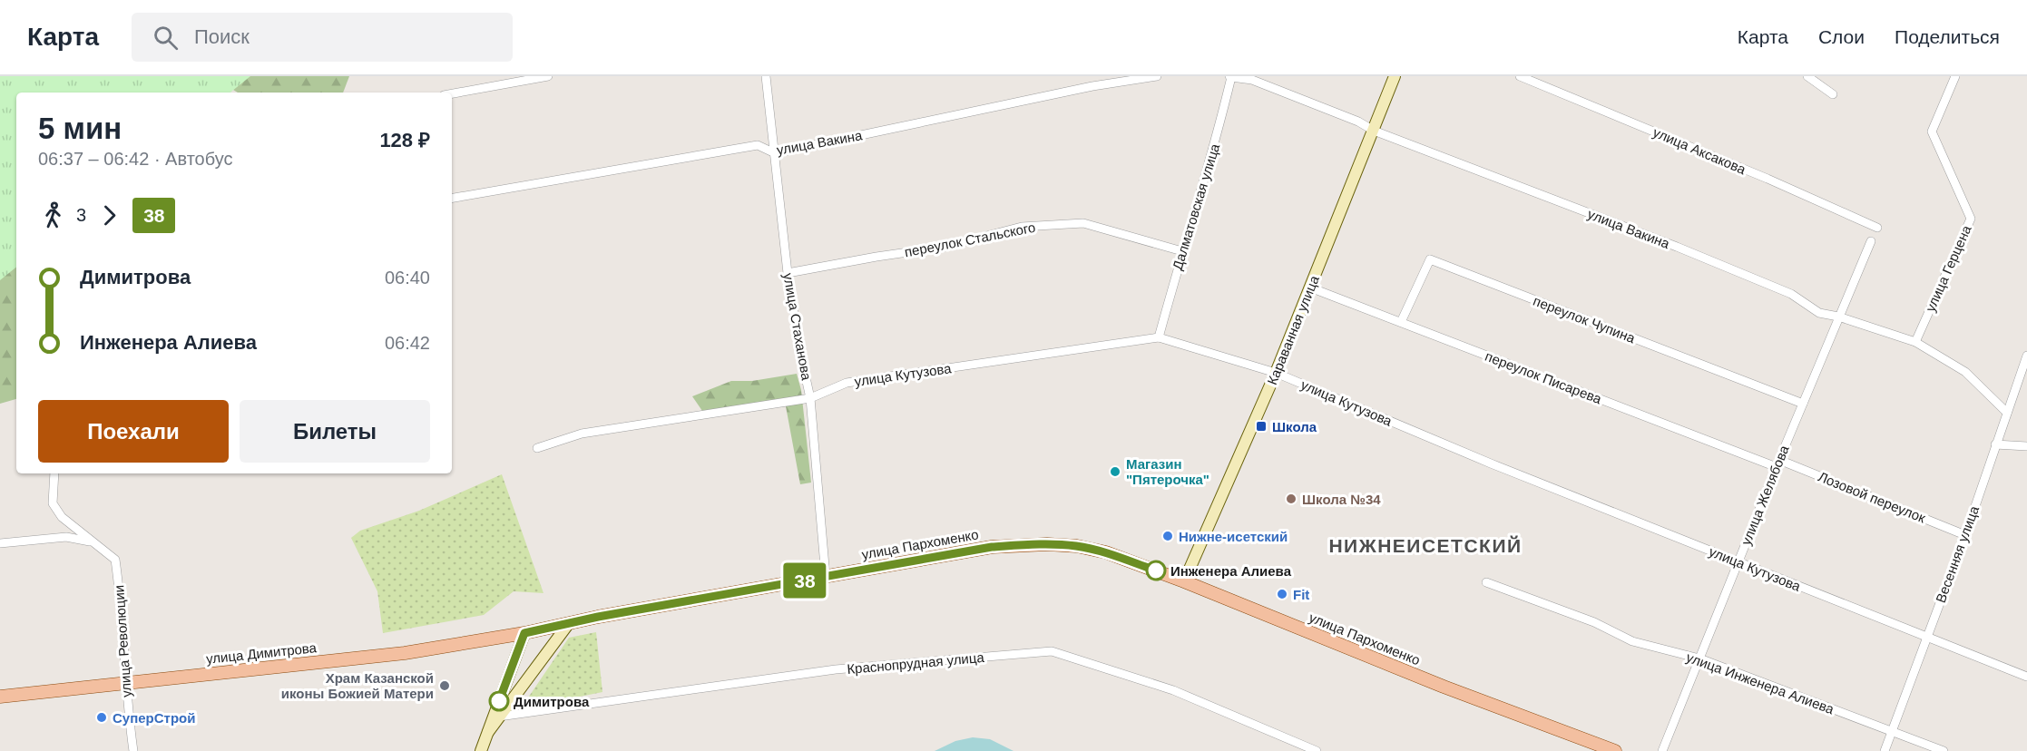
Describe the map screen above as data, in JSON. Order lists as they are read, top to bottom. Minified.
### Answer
{"streets":{"main road":["улица Пархоменко","улица Димитрова"],"street":["улица Вакина","улица Аксакова","Далматовская улица","переулок Стальского","улица Герцена","переулок Чупина","улица Стаханова","Караванная улица","улица Кутузова","переулок Писарева","улица Желябова","Лозовой переулок","Весенняя улица","улица Революции","Краснопрудная улица","улица Инженера Алиева"]},"crossings":[["улица Вакина","Далматовская улица"],["улица Вакина","улица Герцена"],["улица Вакина","улица Стаханова"],["улица Вакина","Караванная улица"],["улица Вакина","улица Желябова"],["улица Вакина","Весенняя улица"],["Далматовская улица","переулок Стальского"],["Далматовская улица","улица Кутузова"],["переулок Стальского","улица Стаханова"],["переулок Чупина","переулок Писарева"],["переулок Чупина","улица Желябова"],["улица Стаханова","улица Кутузова"],["улица Стаханова","улица Пархоменко"],["Караванная улица","улица Кутузова"],["Караванная улица","переулок Писарева"],["Караванная улица","улица Пархоменко"],["улица Кутузова","улица Желябова"],["улица Кутузова","Весенняя улица"],["переулок Писарева","улица Желябова"],["переулок Писарева","Лозовой переулок"],["улица Желябова","Лозовой переулок"],["улица Желябова","улица Инженера Алиева"],["Лозовой переулок","Весенняя улица"],["улица Пархоменко","улица Димитрова"],["Весенняя улица","улица Инженера Алиева"],["улица Революции","улица Димитрова"]],"districts":["НИЖНЕИСЕТСКИЙ"],"places":{"transit":["Школа"],"other":["Магазин \"Пятерочка\"","Школа №34","Нижне-исетский","Инженера Алиева","Fit","Храм Казанской иконы Божией Матери","Димитрова","СуперСтрой"]},"lines":["bus line 38"],"page":{"header":"Карта","search":"Поиск","nav":["Карта","Слои","Поделиться"],"on_map":"38","heading":["5 мин","06:37 – 06:42 · Автобус","128 ₽"],"legs":["3","38"],"list":[{"name":"Димитрова","value":"06:40"},{"name":"Инженера Алиева","value":"06:42"}],"buttons":["Поехали","Билеты"]}}
